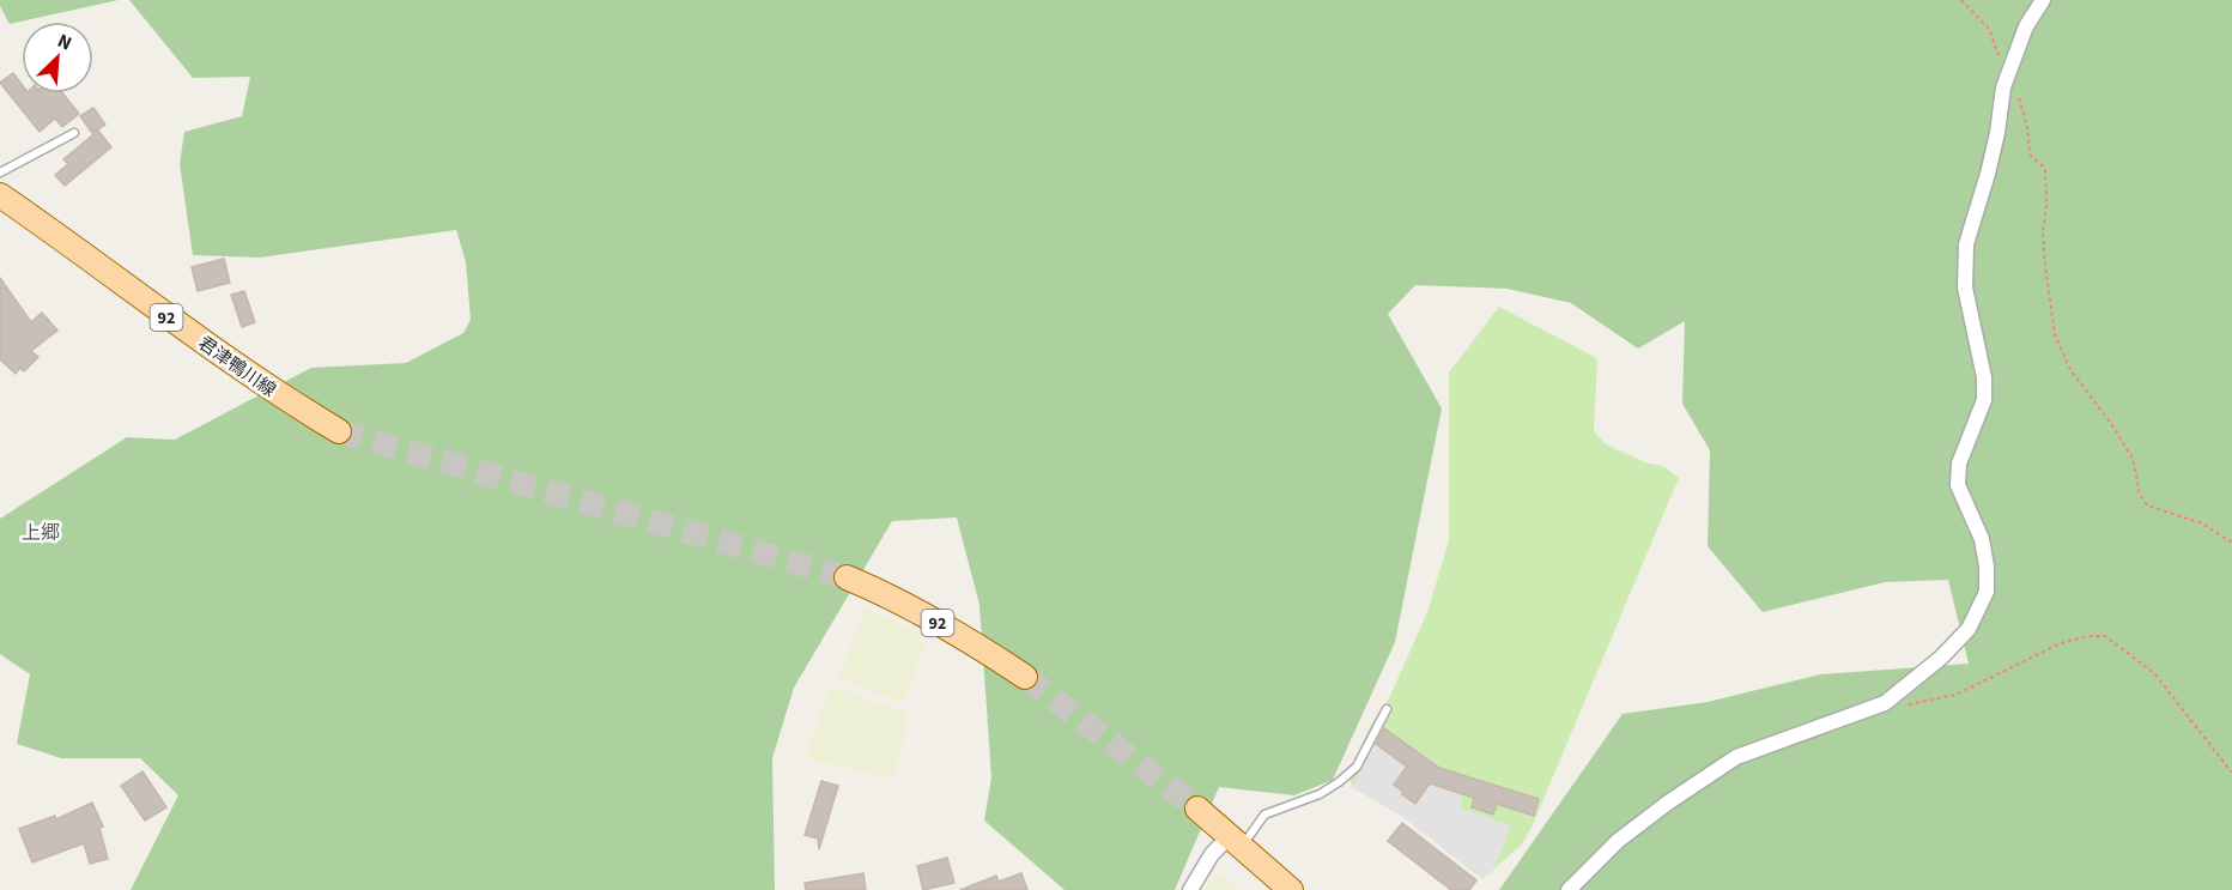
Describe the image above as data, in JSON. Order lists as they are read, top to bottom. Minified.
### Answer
{"streets":{"main road":["92","君津鴨川線"]},"districts":["上郷"],"north":"top right"}
